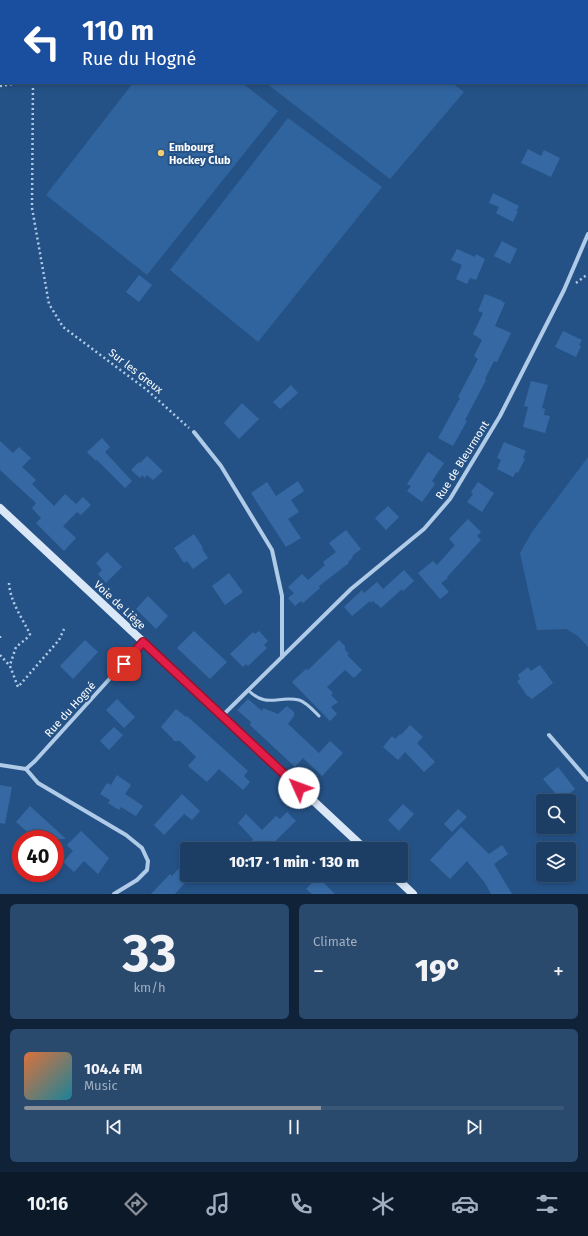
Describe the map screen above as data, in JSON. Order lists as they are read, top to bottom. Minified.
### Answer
{"streets":{"street":["Rue de Bleurmont","Voie de Liège","Rue du Hogné"],"path":["Sur les Greux"]},"crossings":[["Rue de Bleurmont","Voie de Liège"],["Voie de Liège","Rue du Hogné"]],"places":["Embourg Hockey Club"],"page":{"turn":["110 m","Rue du Hogné"],"limit":"40","trip":"10:17 · 1 min · 130 m","tile":[["33","km/h"],"Climate"],"heat":["−","19°","+"],"song":["104.4 FM","Music"],"tabs":"10:16"}}
